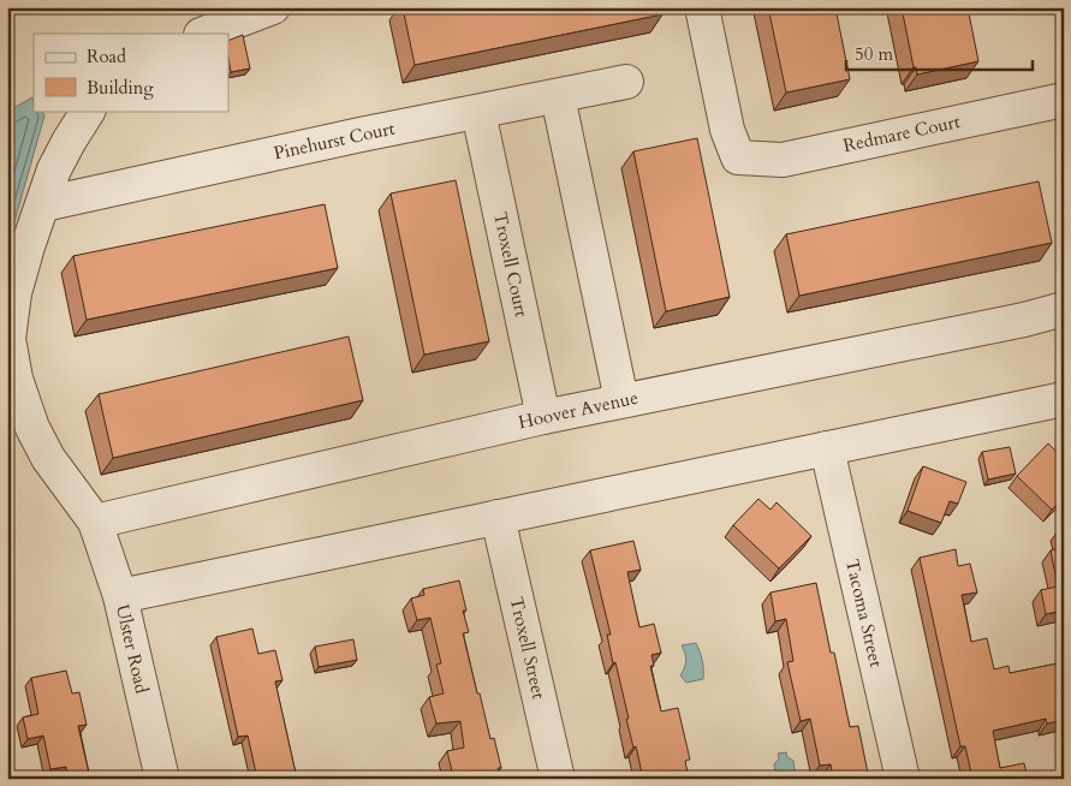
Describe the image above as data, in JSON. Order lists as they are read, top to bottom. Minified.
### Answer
{"streets":{"street":["Redmare Court","Pinehurst Court","Troxell Court","Hoover Avenue","Tacoma Street","Troxell Street","Ulster Road"]},"crossings":[["Pinehurst Court","Troxell Court"],["Pinehurst Court","Ulster Road"],["Troxell Court","Hoover Avenue"],["Hoover Avenue","Ulster Road"]],"legend":["Road","Building"],"scale_bar":"50 m"}
